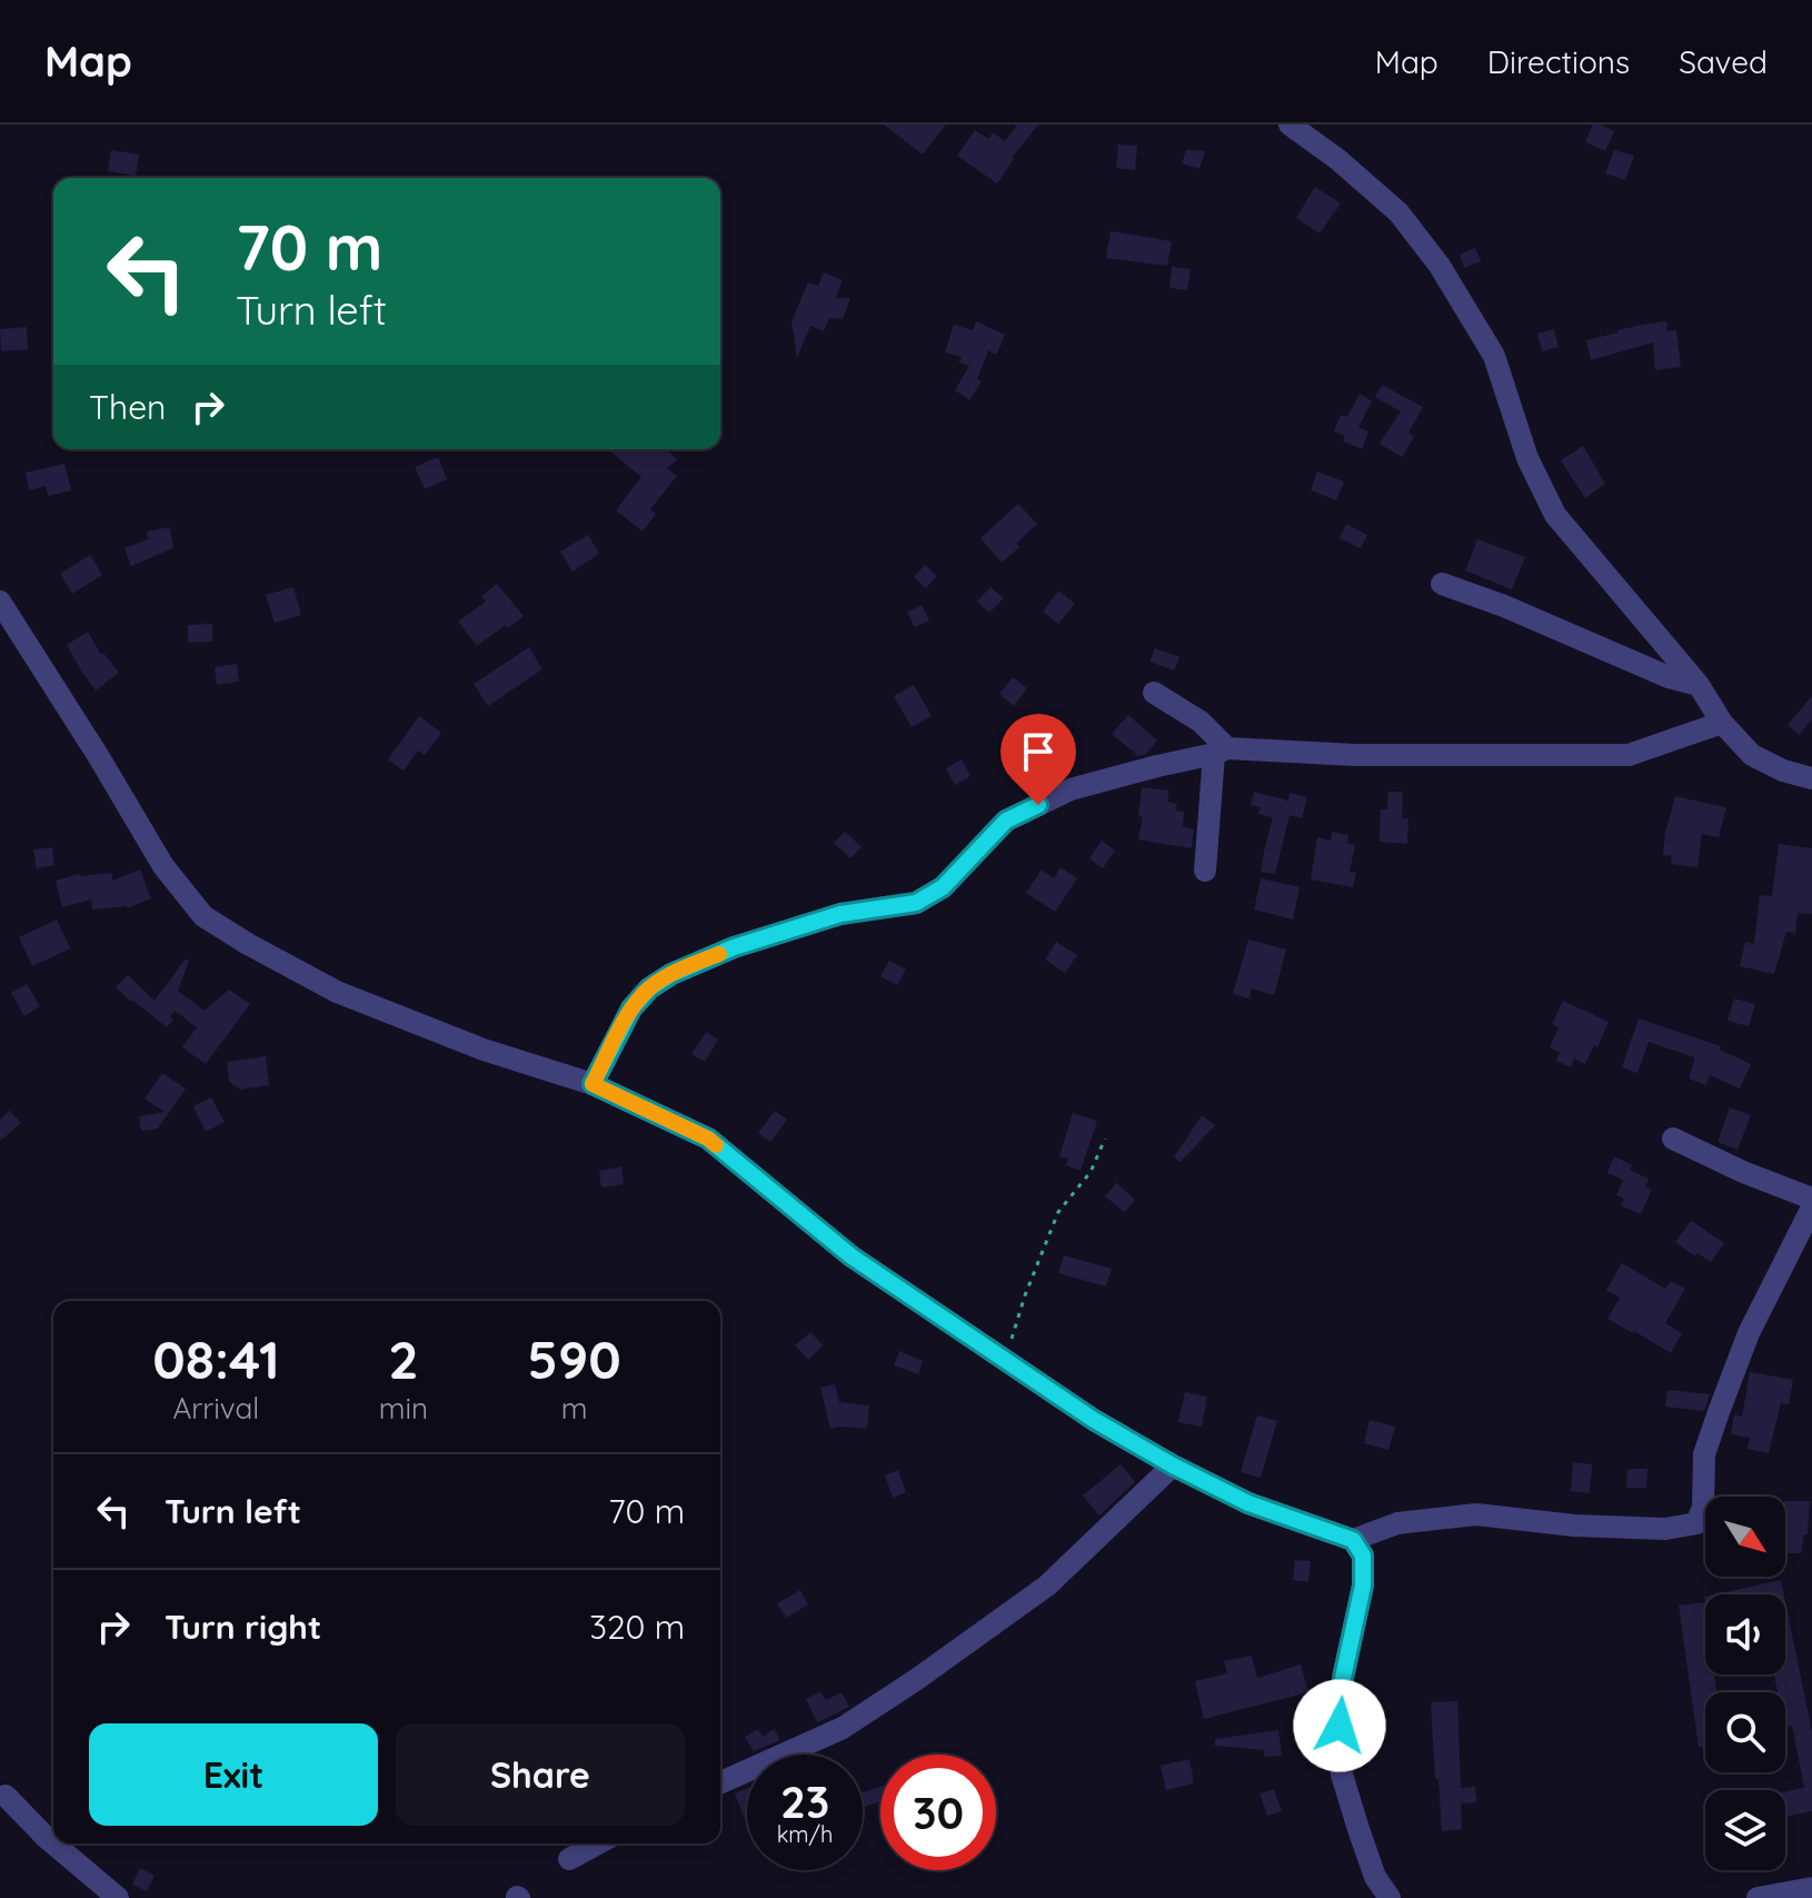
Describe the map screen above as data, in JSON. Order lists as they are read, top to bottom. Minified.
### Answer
{"north":"bottom right","page":{"header":"Map","nav":["Map","Directions","Saved"],"turn":["70 m","Turn left"],"then":"Then","eta":["08:41","Arrival","2","min","590","m"],"list":[{"name":"Turn left","value":"70 m"},{"name":"Turn right","value":"320 m"}],"buttons":["Exit","Share"],"speed":"23 km/h","limit":"30"}}
